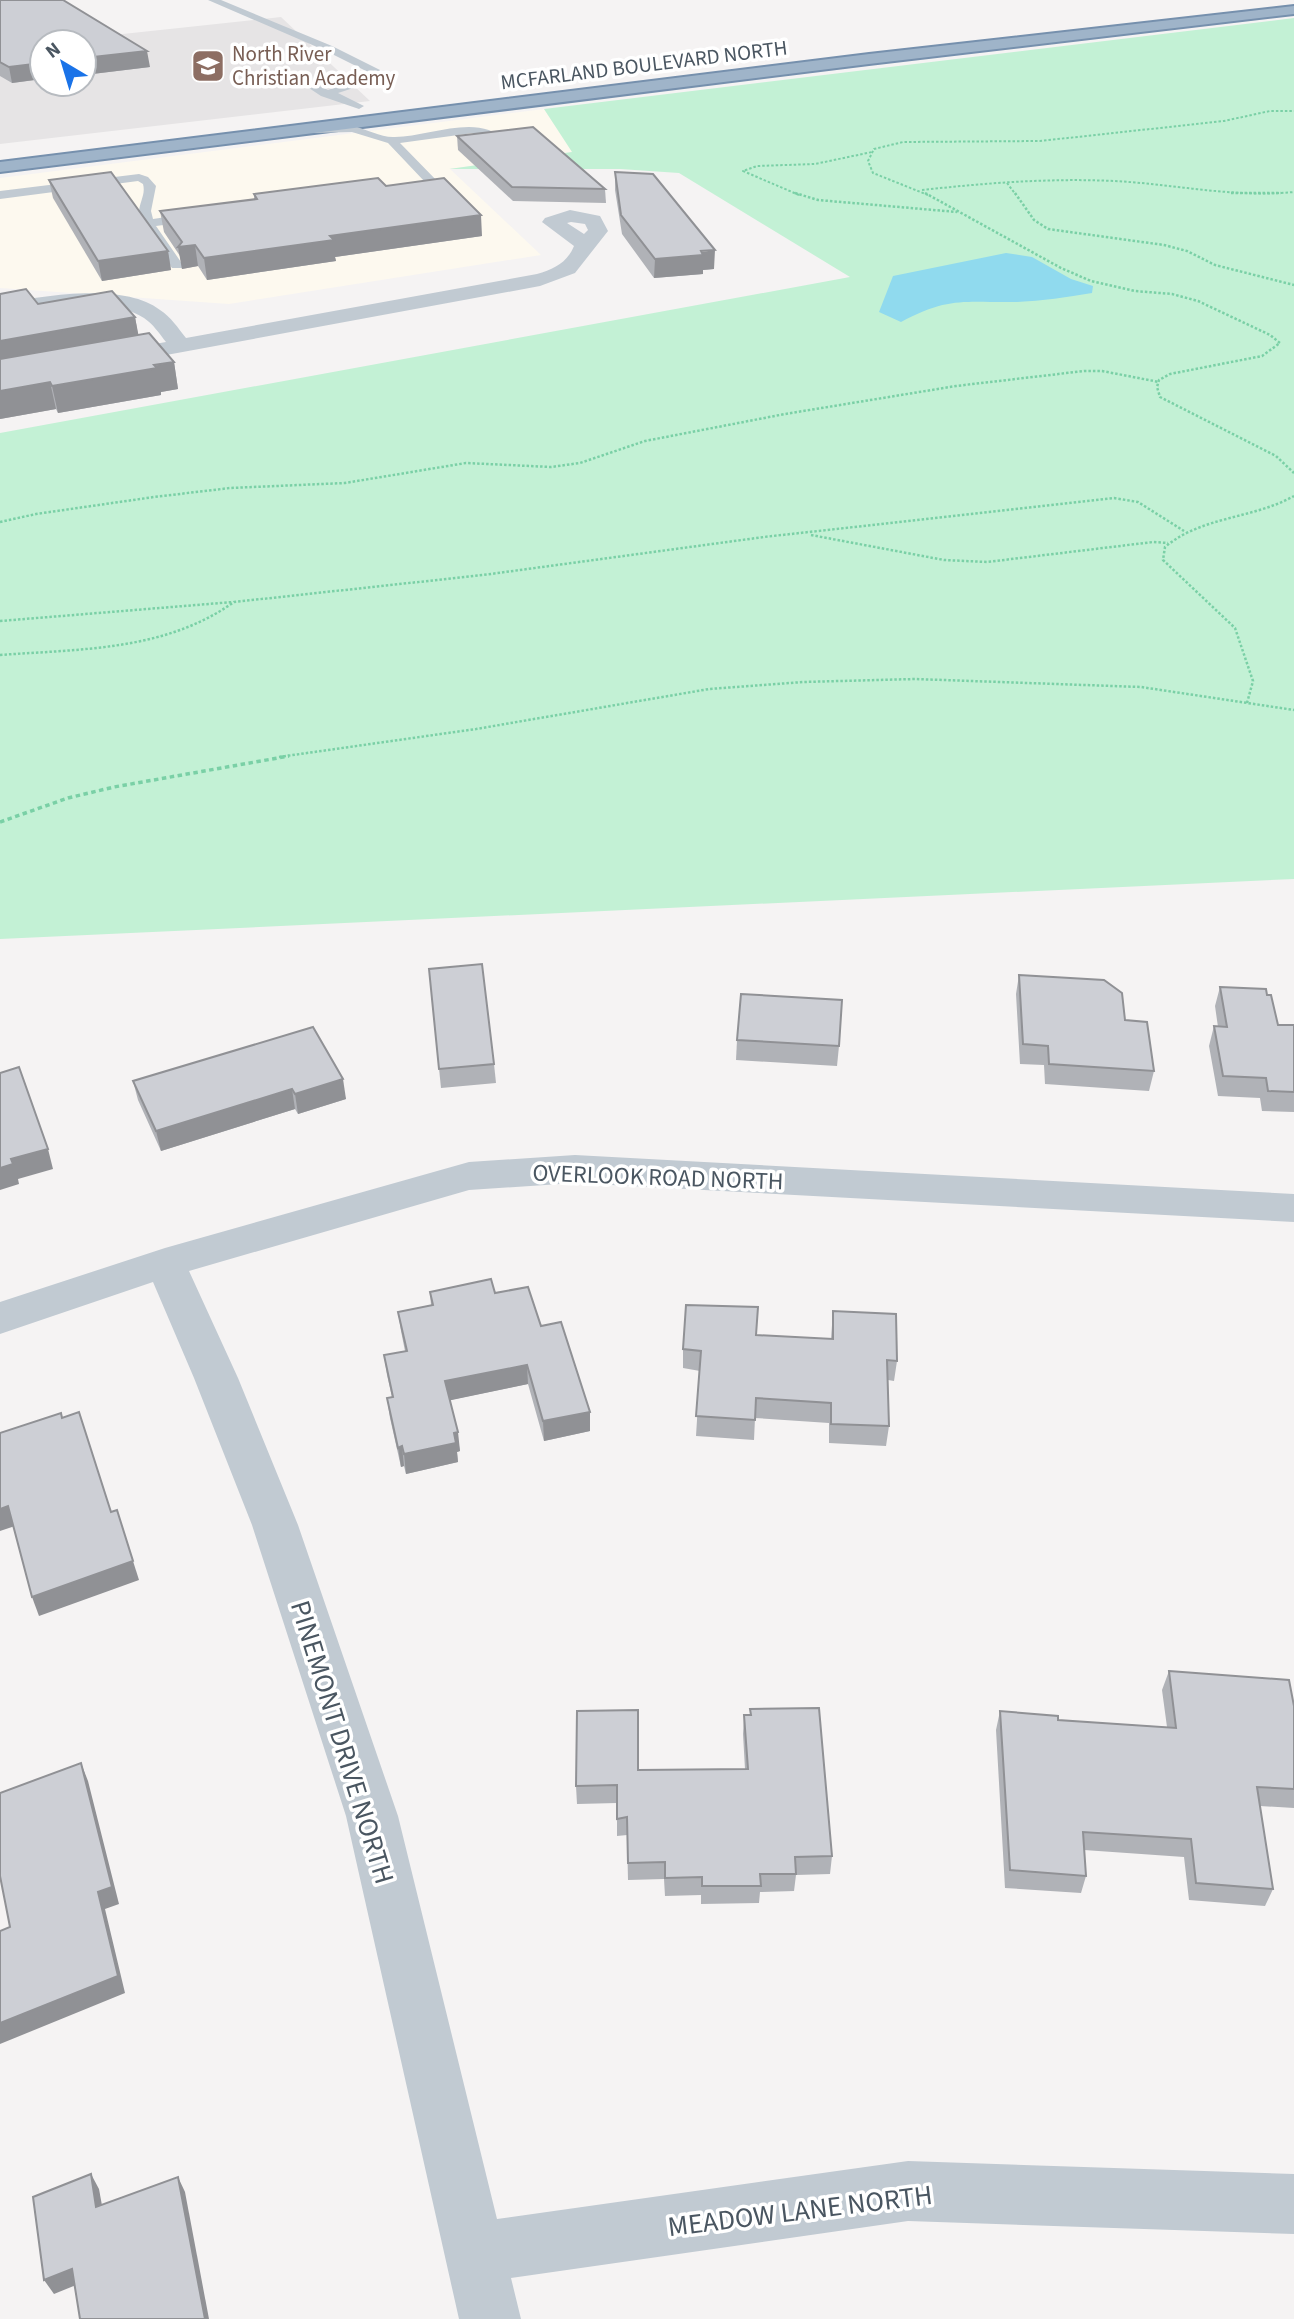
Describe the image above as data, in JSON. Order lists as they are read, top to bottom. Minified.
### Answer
{"streets":{"highway":["MCFARLAND BOULEVARD NORTH"],"street":["OVERLOOK ROAD NORTH","PINEMONT DRIVE NORTH","MEADOW LANE NORTH"]},"crossings":[["OVERLOOK ROAD NORTH","PINEMONT DRIVE NORTH"],["PINEMONT DRIVE NORTH","MEADOW LANE NORTH"]],"places":{"school or university":["North River Christian Academy"]},"north":"top left"}
